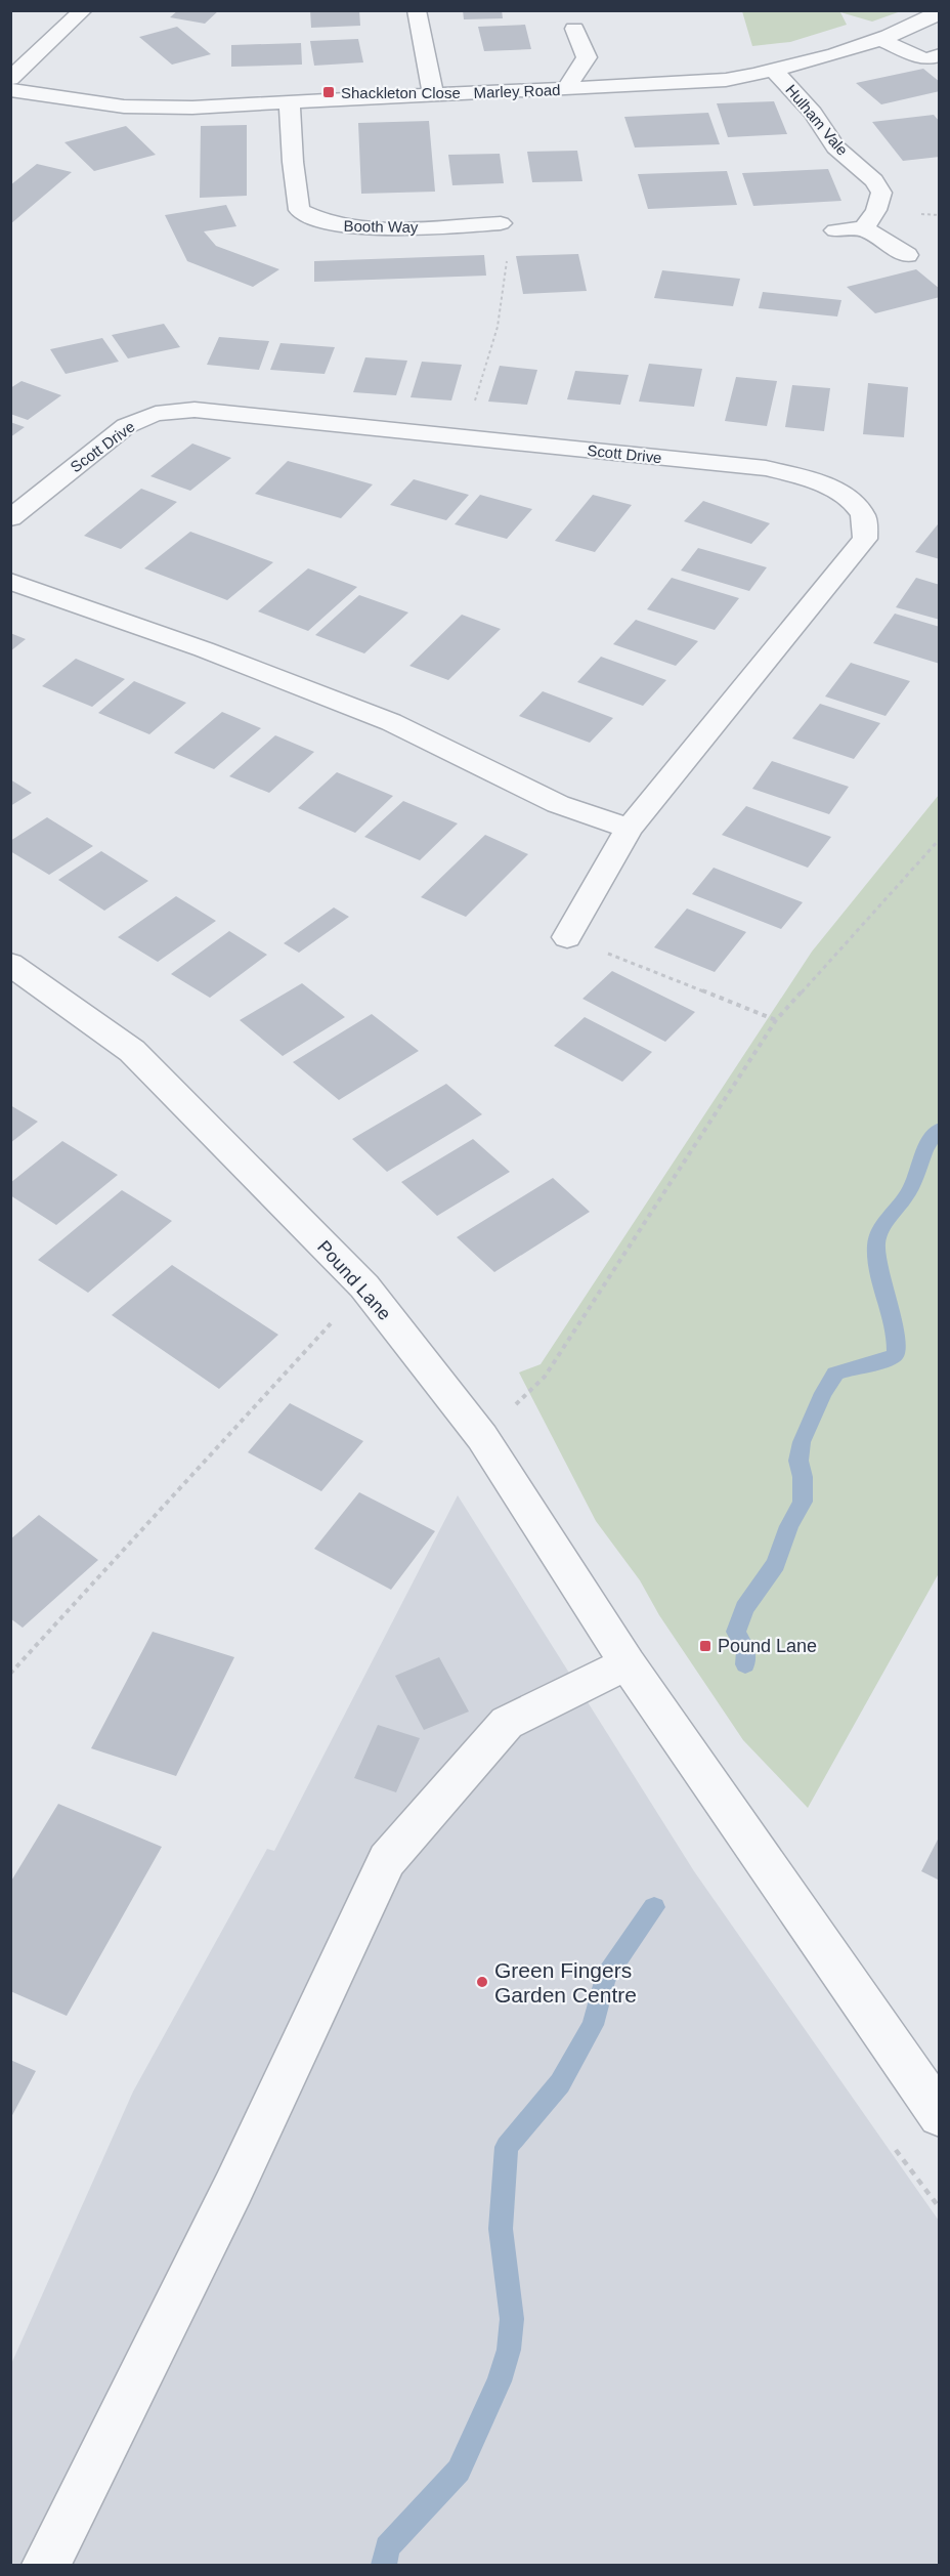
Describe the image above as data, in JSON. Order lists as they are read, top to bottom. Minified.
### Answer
{"streets":{"street":["Marley Road","Hulham Vale","Booth Way","Scott Drive","Pound Lane"]},"crossings":[["Marley Road","Hulham Vale"],["Marley Road","Booth Way"]],"places":{"transit":["Shackleton Close","Pound Lane"],"other":["Green Fingers Garden Centre"]}}
